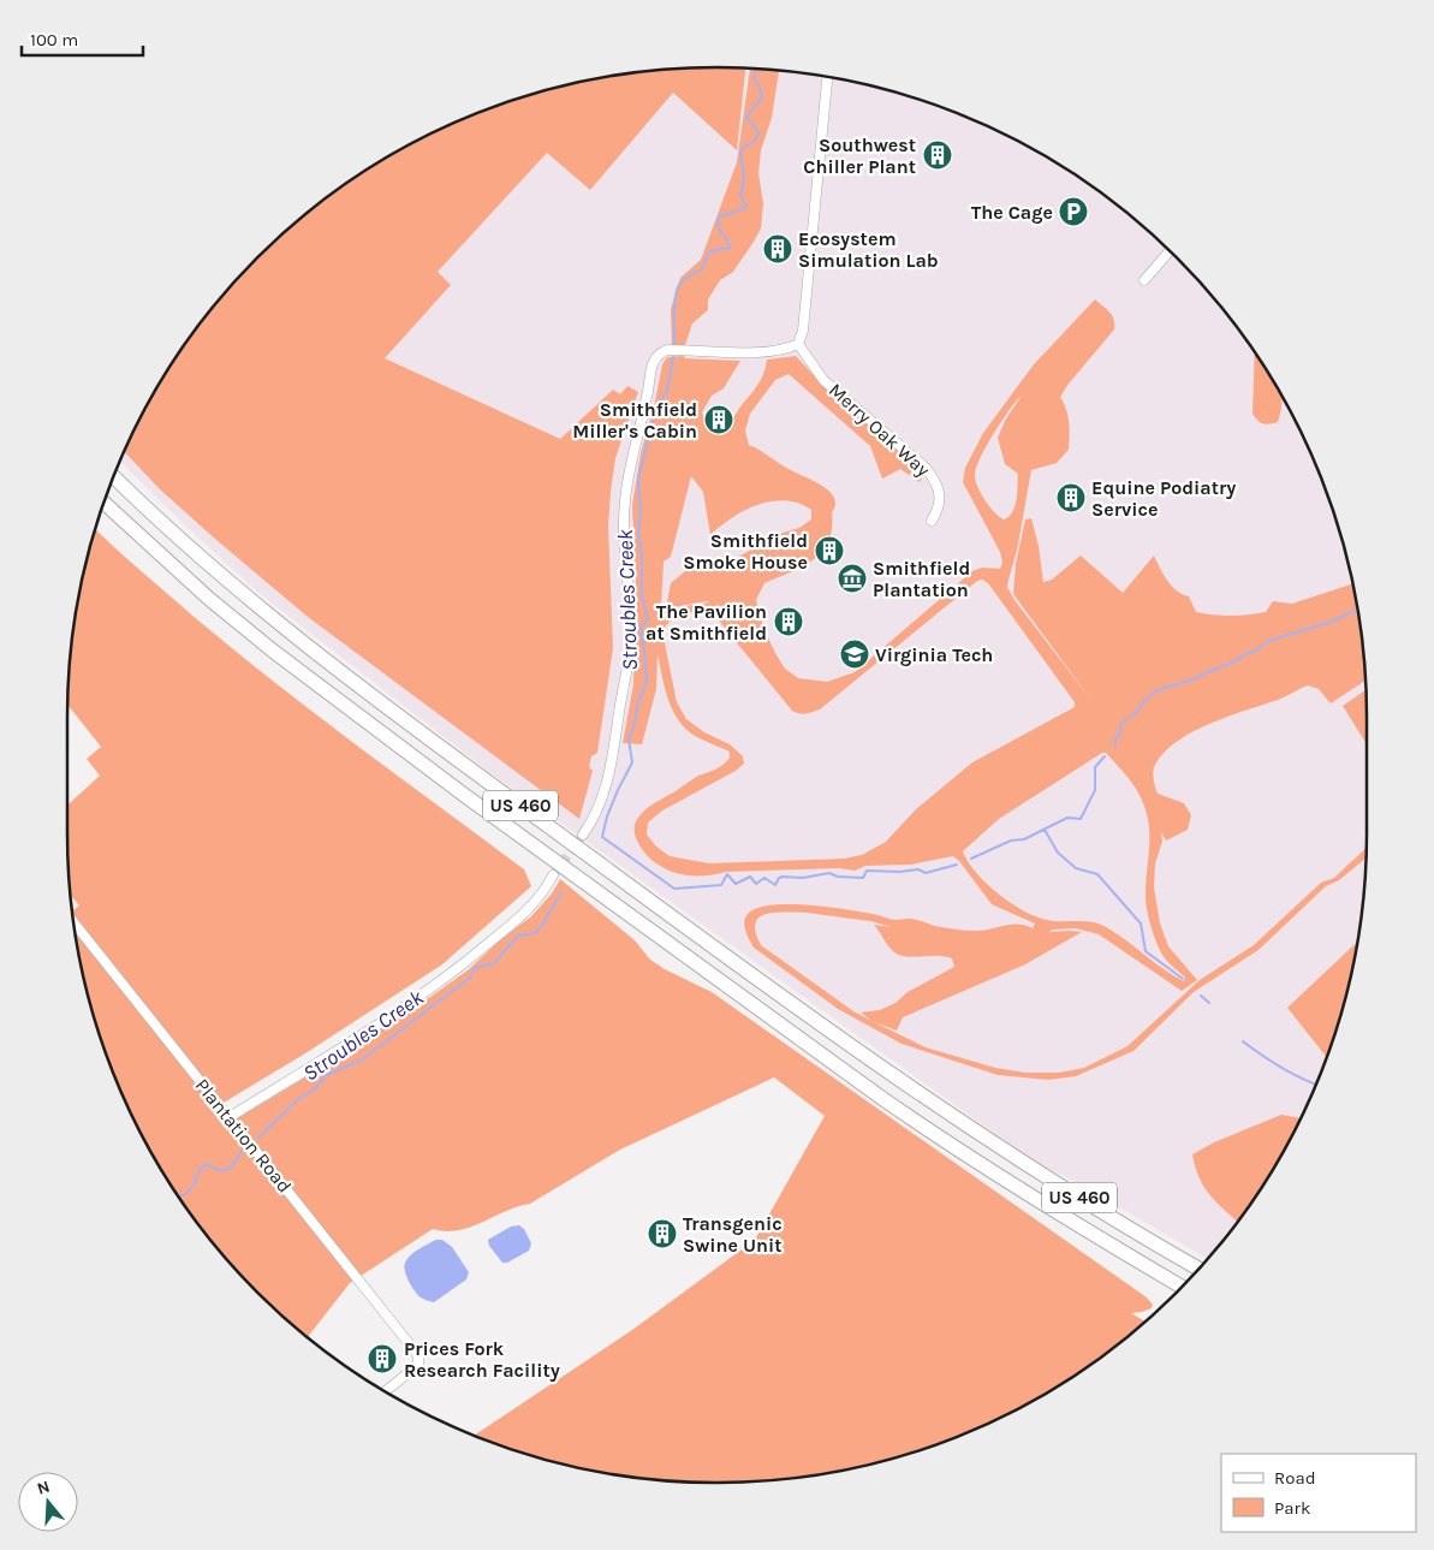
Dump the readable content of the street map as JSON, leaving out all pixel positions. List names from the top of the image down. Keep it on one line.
{"streets":{"highway":["US 460"],"street":["Merry Oak Way","Plantation Road"]},"water":["Stroubles Creek"],"places":{"building":["Southwest Chiller Plant","Ecosystem Simulation Lab","Smithfield Miller's Cabin","Equine Podiatry Service","Smithfield Smoke House","The Pavilion at Smithfield","Transgenic Swine Unit","Prices Fork Research Facility"],"parking":["The Cage"],"museum":["Smithfield Plantation"],"school or university":["Virginia Tech"]},"legend":["Road","Park"],"scale_bar":"100 m","north":"top"}
